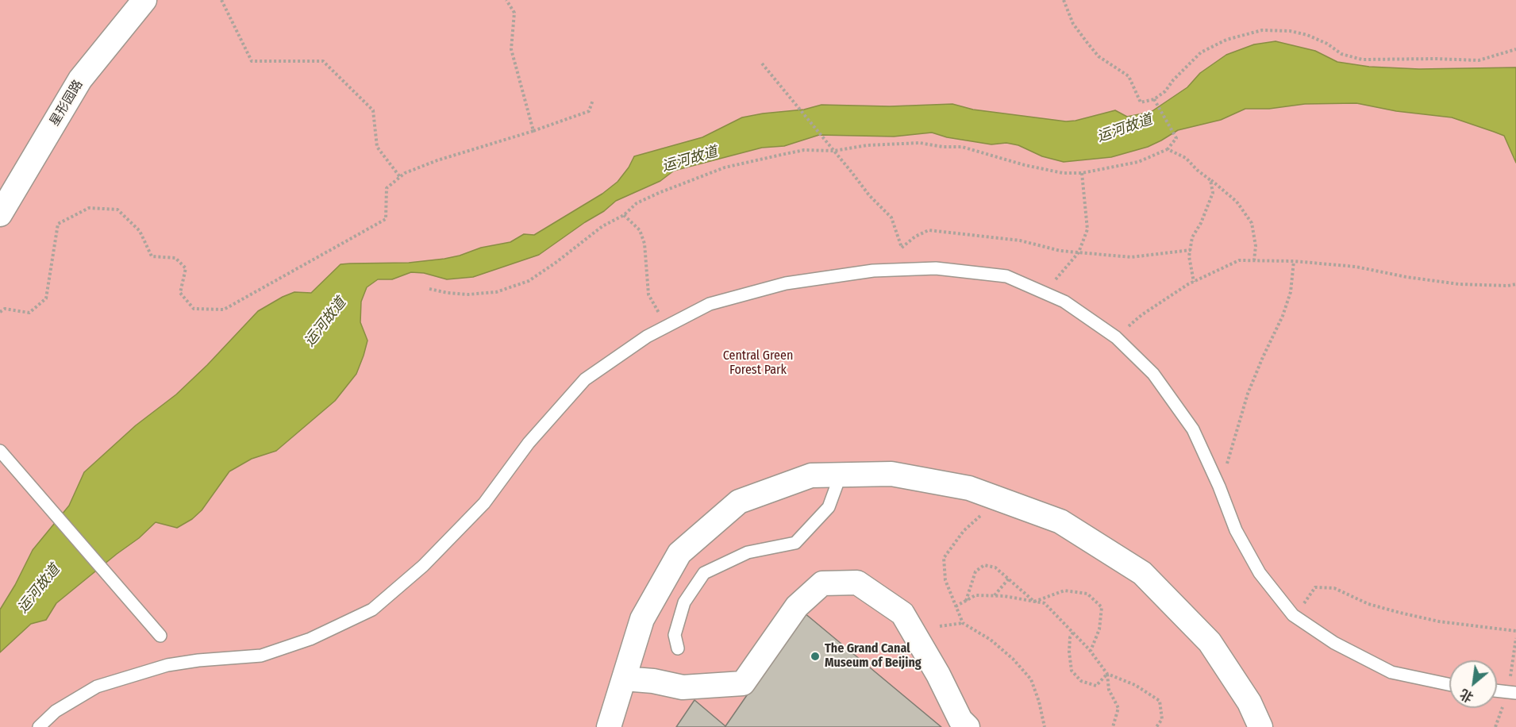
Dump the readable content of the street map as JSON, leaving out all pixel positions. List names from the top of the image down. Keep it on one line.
{"streets":{"street":["星形园路"]},"water":["运河故道"],"parks":["Central Green Forest Park"],"places":["The Grand Canal Museum of Beijing"],"north":"bottom left"}
